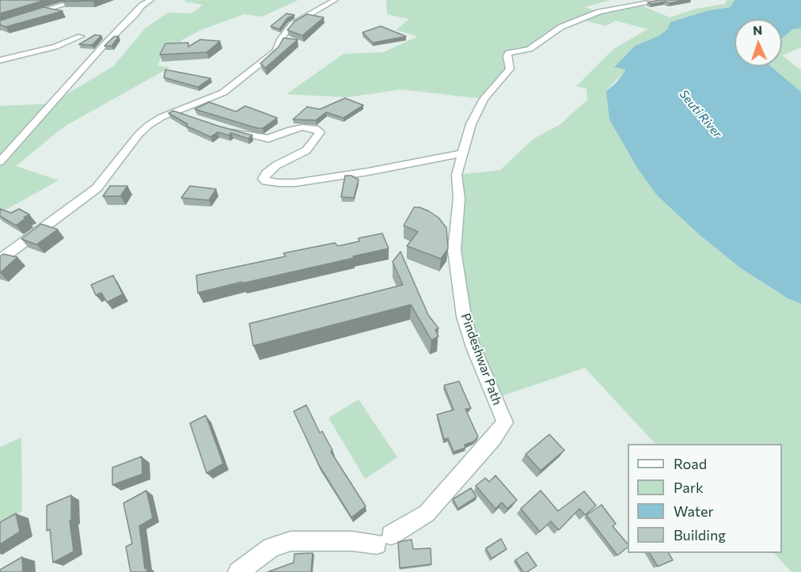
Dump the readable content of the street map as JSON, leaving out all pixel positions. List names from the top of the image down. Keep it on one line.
{"streets":{"street":["Pindeshwar Path"]},"water":["Seuti River"],"legend":["Road","Park","Water","Building"],"north":"top"}
